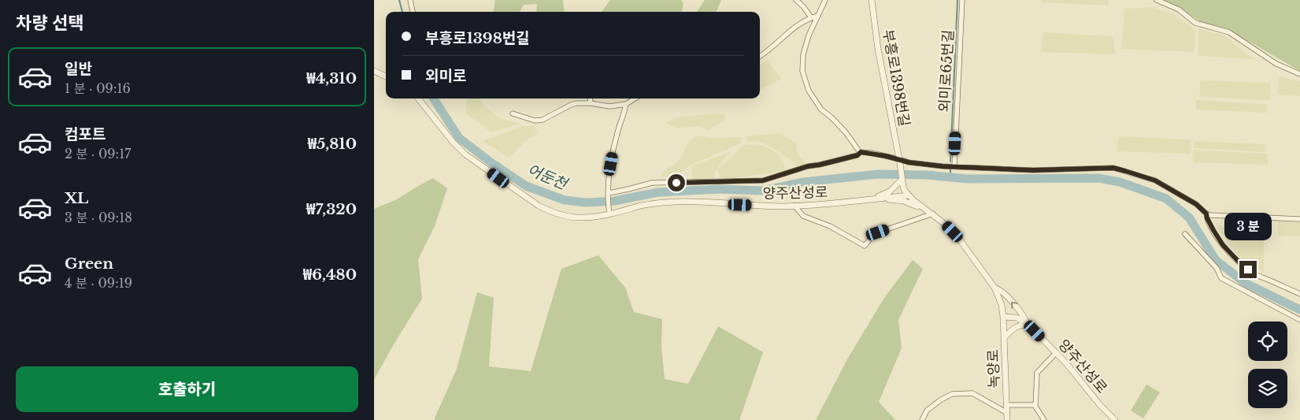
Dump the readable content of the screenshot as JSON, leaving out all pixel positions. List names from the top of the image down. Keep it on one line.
{"streets":{"street":["외미로65번길","부흥로1398번길","양주산성로","녹양로"]},"crossings":[["부흥로1398번길","양주산성로"],["양주산성로","녹양로"]],"water":["어둔천"],"page":{"heading":"차량 선택","banner":["부흥로1398번길","외미로"],"list":[{"name":"일반","note":"1 분 · 09:16","value":"₩4,310"},{"name":"컴포트","note":"2 분 · 09:17","value":"₩5,810"},{"name":"XL","note":"3 분 · 09:18","value":"₩7,320"},{"name":"Green","note":"4 분 · 09:19","value":"₩6,480"}],"bubble":"3 분","buttons":"호출하기"}}
